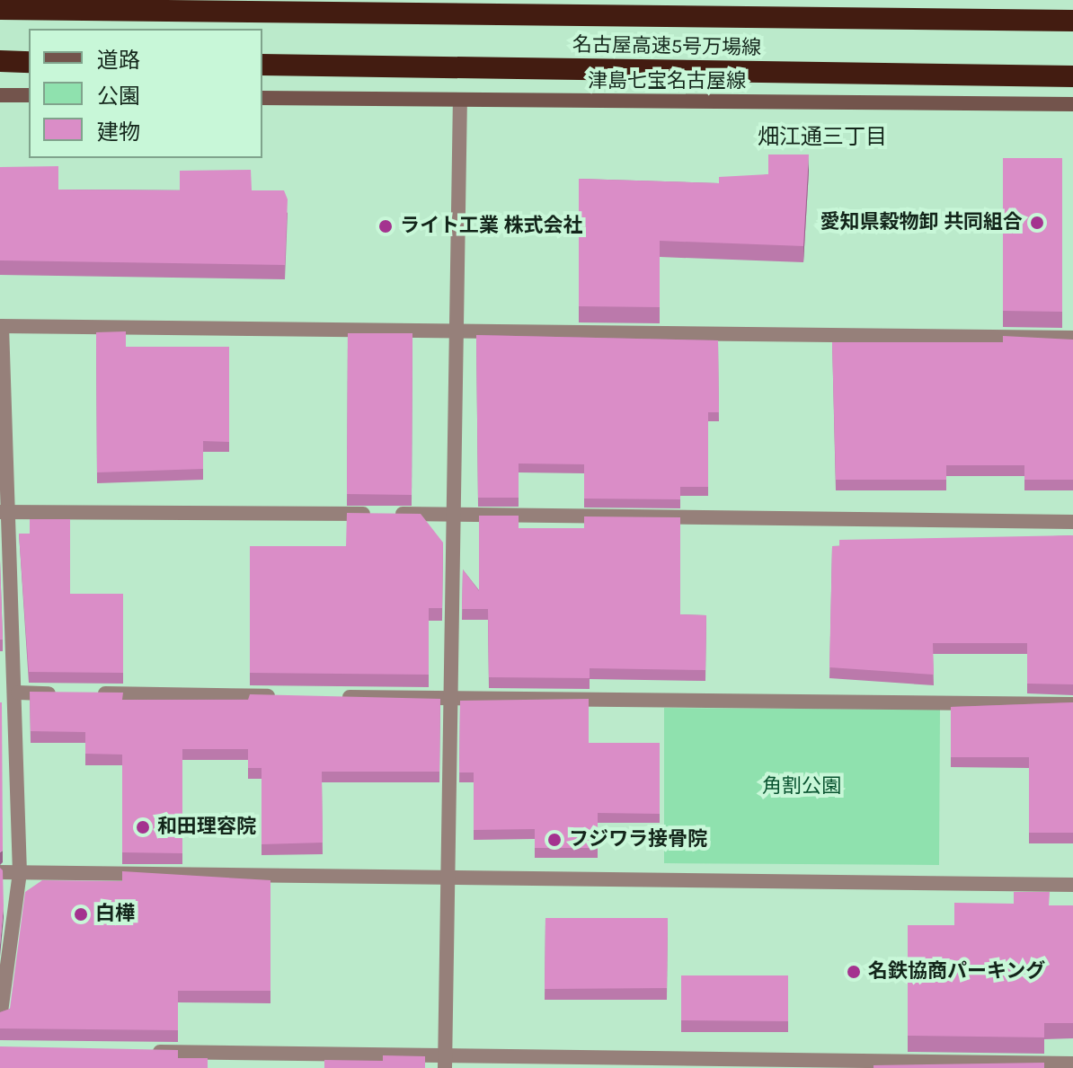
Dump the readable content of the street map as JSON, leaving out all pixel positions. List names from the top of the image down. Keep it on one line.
{"streets":{"highway":["名古屋高速5号万場線"],"main road":["津島七宝名古屋線"]},"districts":["畑江通三丁目"],"parks":["角割公園"],"places":["愛知県穀物卸 共同組合","ライト工業 株式会社","和田理容院","フジワラ接骨院","白樺","名鉄協商パーキング"],"legend":["道路","公園","建物"]}
